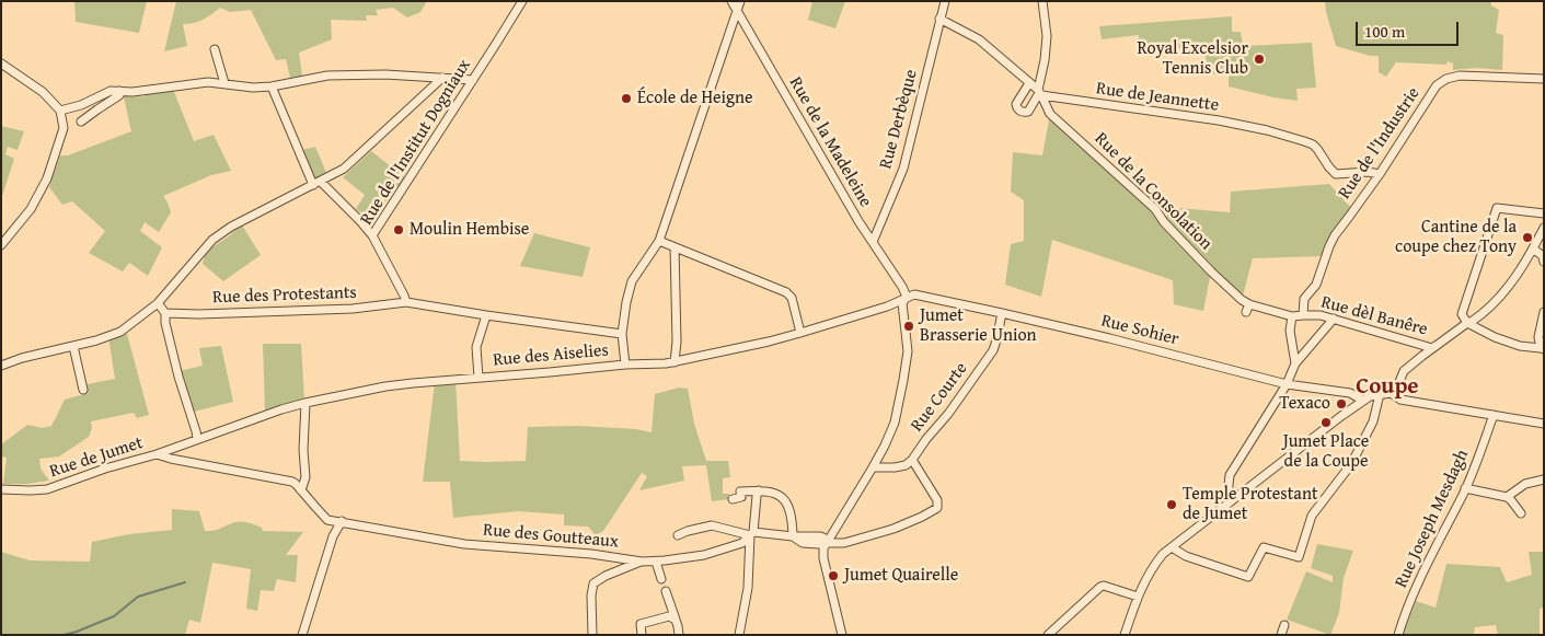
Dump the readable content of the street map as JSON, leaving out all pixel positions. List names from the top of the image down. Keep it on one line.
{"streets":{"street":["Rue de Jeannette","Rue Derbèque","Rue de l'Institut Dogniaux","Rue de la Madeleine","Rue de l'Industrie","Rue de la Consolation","Rue des Protestants","Rue dèl Banêre","Rue Sohier","Rue des Aiselies","Rue Courte","Rue de Jumet","Rue Joseph Mesdagh","Rue des Goutteaux"]},"crossings":[["Rue de Jeannette","Rue Derbèque"],["Rue de Jeannette","Rue de l'Industrie"],["Rue de Jeannette","Rue de la Consolation"],["Rue Derbèque","Rue de la Madeleine"],["Rue de l'Institut Dogniaux","Rue des Protestants"],["Rue de la Madeleine","Rue Sohier"],["Rue de la Madeleine","Rue des Aiselies"],["Rue de l'Industrie","Rue dèl Banêre"],["Rue de la Consolation","Rue dèl Banêre"],["Rue Sohier","Rue des Aiselies"],["Rue Sohier","Rue Courte"],["Rue des Aiselies","Rue de Jumet"]],"districts":["Coupe"],"places":["Royal Excelsior Tennis Club","École de Heigne","Moulin Hembise","Cantine de la coupe chez Tony","Jumet Brasserie Union","Texaco","Jumet Place de la Coupe","Temple Protestant de Jumet","Jumet Quairelle"],"scale_bar":"100 m"}
